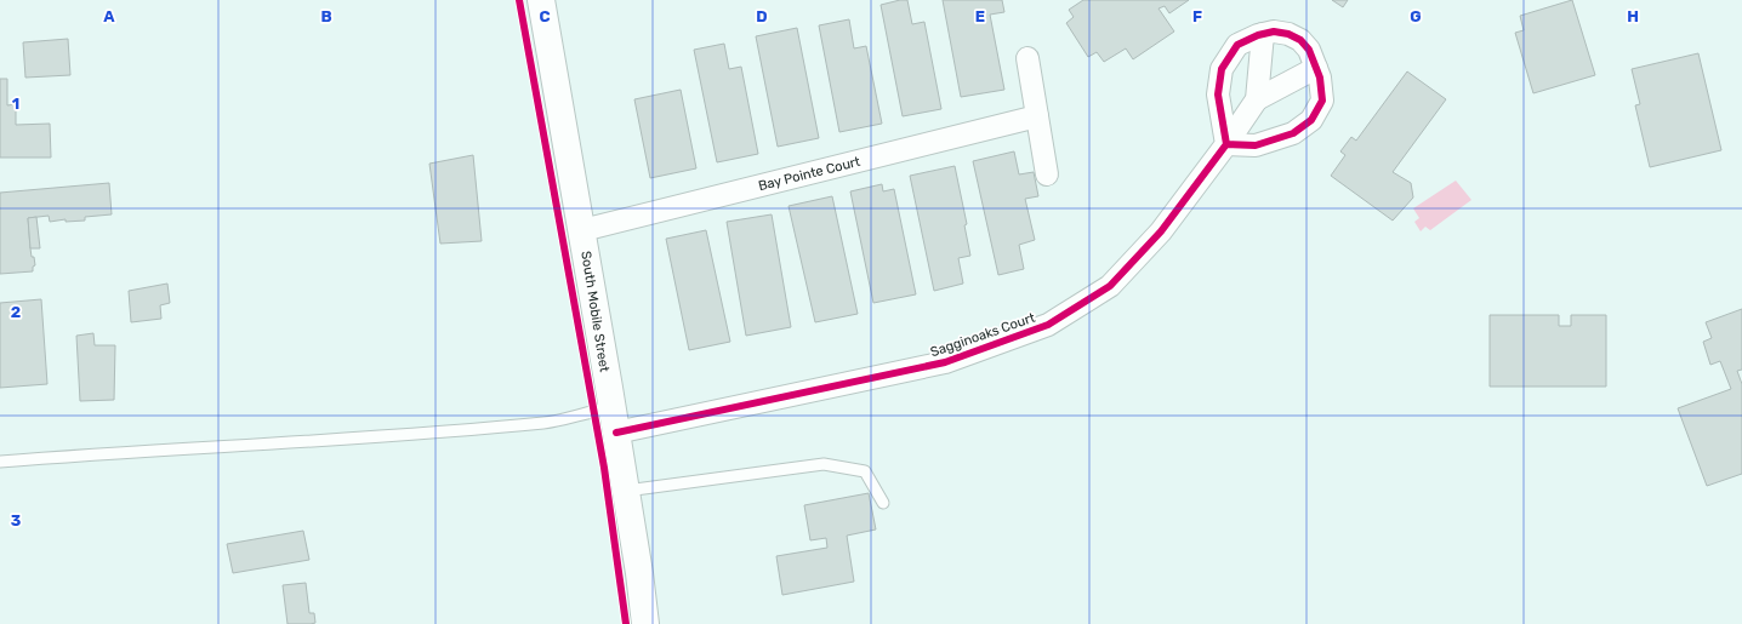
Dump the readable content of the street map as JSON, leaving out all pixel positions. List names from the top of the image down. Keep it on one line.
{"streets":{"main road":["South Mobile Street"],"street":["Bay Pointe Court","Sagginoaks Court"]},"crossings":[["Bay Pointe Court","South Mobile Street"],["South Mobile Street","Sagginoaks Court"]],"grid":{"columns":["A","B","C","D","E","F","G","H"],"rows":["1","2","3"]}}
